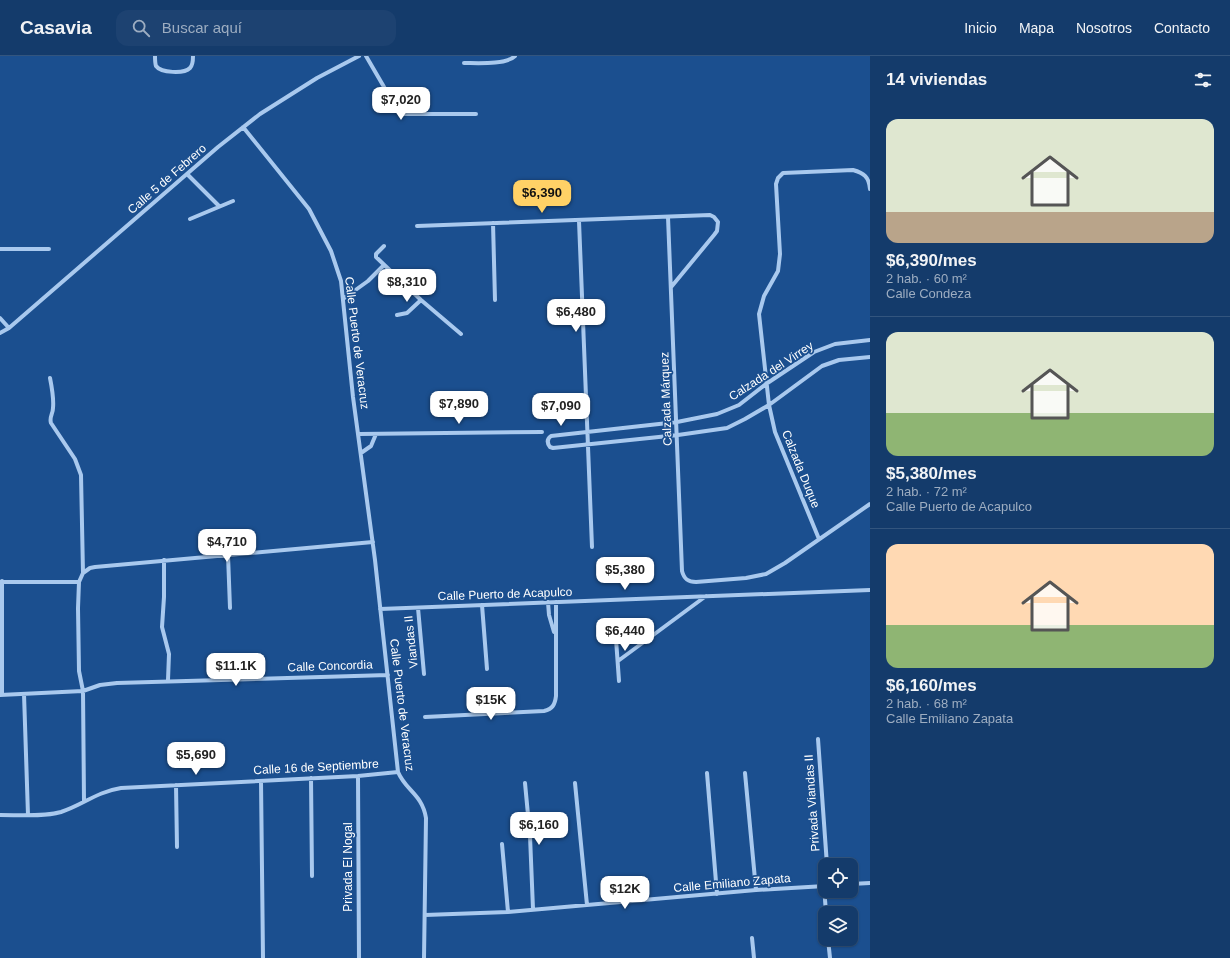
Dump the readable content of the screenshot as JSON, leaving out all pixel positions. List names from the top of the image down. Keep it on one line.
{"streets":{"street":["Calle 5 de Febrero","Calle Puerto de Veracruz","Calzada del Virrey","Calzada Márquez","Calzada Duque","Calle Puerto de Acapulco","Viandas II","Calle Concordia","Calle 16 de Septiembre","Privada Viandas II","Privada El Nogal","Calle Emiliano Zapata"]},"crossings":[["Calle 5 de Febrero","Calle Puerto de Veracruz"],["Calle Puerto de Veracruz","Calle Puerto de Acapulco"],["Calle Puerto de Veracruz","Calle Concordia"],["Calle Puerto de Veracruz","Calle 16 de Septiembre"],["Calle Puerto de Veracruz","Calle Emiliano Zapata"],["Calzada del Virrey","Calzada Márquez"],["Calzada del Virrey","Calzada Duque"],["Calzada Márquez","Calzada Duque"],["Calle Puerto de Acapulco","Viandas II"],["Calle 16 de Septiembre","Privada El Nogal"]],"page":{"header":"Casavia","search":"Buscar aquí","nav":["Inicio","Mapa","Nosotros","Contacto"],"heading":"14 viviendas","price":["$7,020","$6,390","$8,310","$6,480","$7,890","$7,090","$4,710","$5,380","$6,440","$11.1K","$15K","$5,690","$6,160","$12K"],"list":[{"name":"$6,390/mes","note":"2 hab. · 60 m² · Calle Condeza"},{"name":"$5,380/mes","note":"2 hab. · 72 m² · Calle Puerto de Acapulco"},{"name":"$6,160/mes","note":"2 hab. · 68 m² · Calle Emiliano Zapata"}]}}
